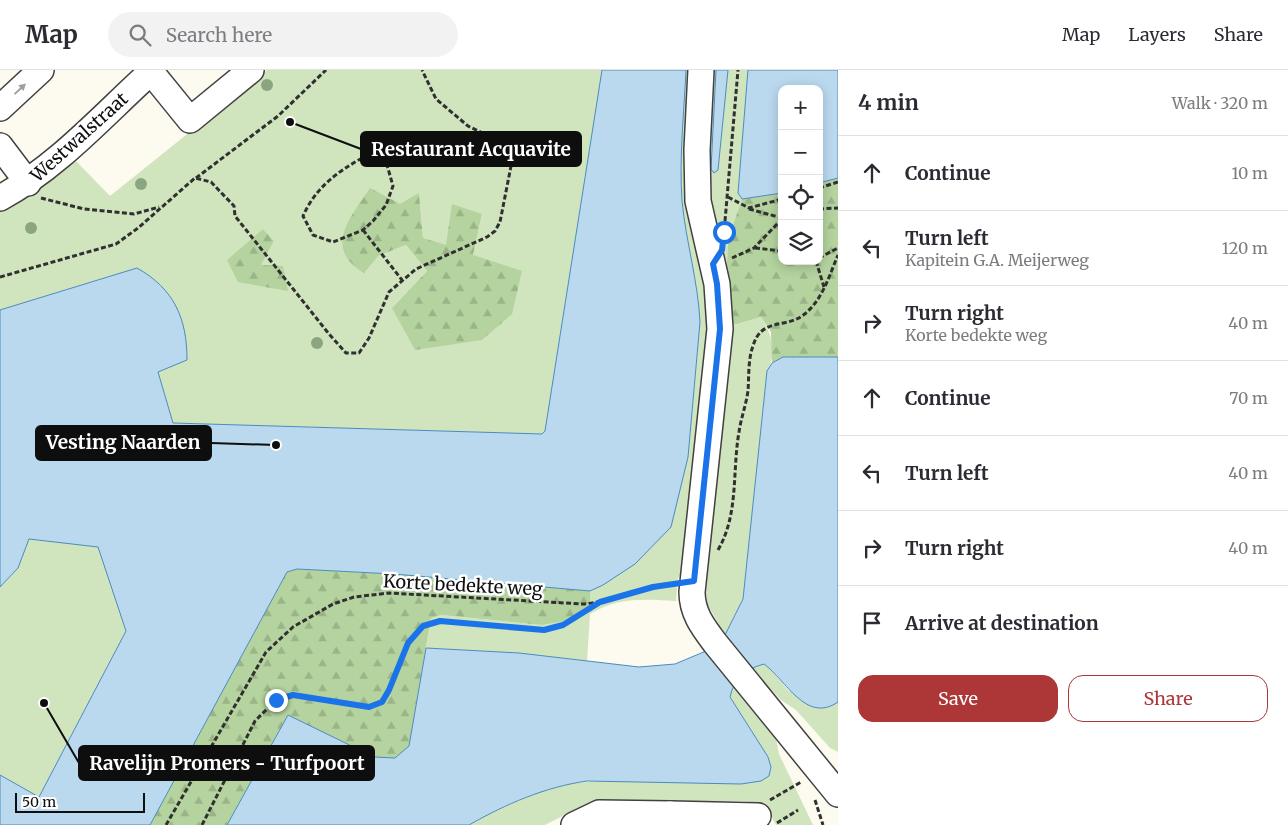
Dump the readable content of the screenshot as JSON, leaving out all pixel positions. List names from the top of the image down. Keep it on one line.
{"streets":{"street":["Westwalstraat"],"path":["Korte bedekte weg"]},"places":["Restaurant Acquavite","Vesting Naarden","Ravelijn Promers - Turfpoort"],"scale_bar":"50 m","page":{"header":"Map","search":"Search here","nav":["Map","Layers","Share"],"heading":["4 min","Walk · 320 m"],"map_buttons":["+","−"],"list":[["Continue","10 m"],["Turn left","Kapitein G.A. Meijerweg","120 m"],["Turn right","Korte bedekte weg","40 m"],["Continue","70 m"],["Turn left","40 m"],["Turn right","40 m"],"Arrive at destination"],"buttons":["Save","Share"],"scale":"50 m"}}
